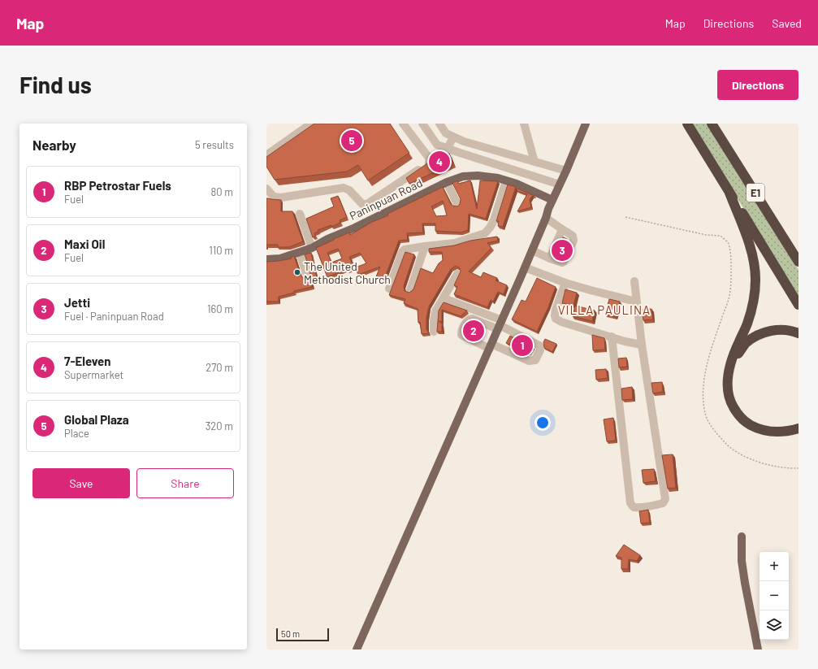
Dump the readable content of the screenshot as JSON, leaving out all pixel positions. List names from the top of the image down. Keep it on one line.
{"streets":{"highway":["E1"],"main road":["Paninpuan Road"]},"districts":["VILLA PAULINA"],"places":["The United Methodist Church"],"scale_bar":"50 m","page":{"header":"Map","nav":["Map","Directions","Saved"],"buttons":["Directions",["Save","Share"]],"title":"Find us","heading":["Nearby","5 results"],"pins":["5","4","3","2","1"],"list":[{"mark":"1","name":"RBP Petrostar Fuels","note":"Fuel","value":"80 m"},{"mark":"2","name":"Maxi Oil","note":"Fuel","value":"110 m"},{"mark":"3","name":"Jetti","note":"Fuel · Paninpuan Road","value":"160 m"},{"mark":"4","name":"7-Eleven","note":"Supermarket","value":"270 m"},{"mark":"5","name":"Global Plaza","note":"Place","value":"320 m"}],"map_buttons":["+","−"],"scale":"50 m"}}
